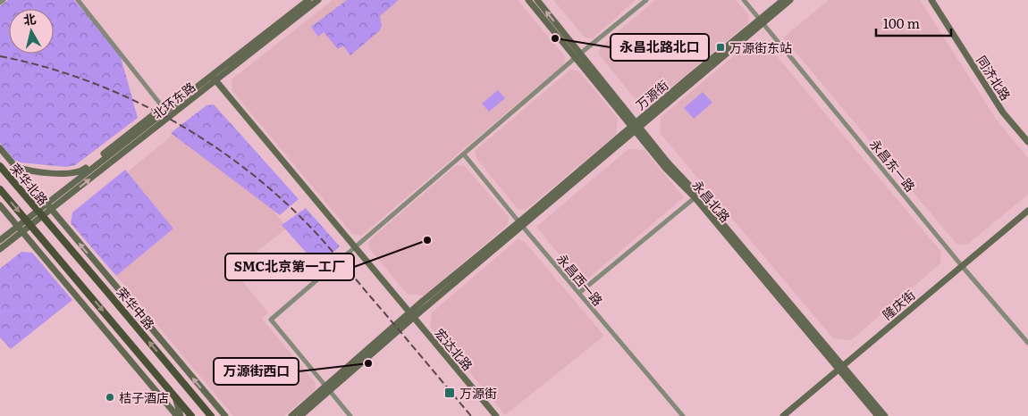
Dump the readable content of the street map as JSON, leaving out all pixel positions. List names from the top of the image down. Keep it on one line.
{"streets":{"main road":["荣华北路","荣华中路"],"street":["同济北路","万源街","北环东路","永昌东一路","永昌北路","永昌西一路","隆庆街","宏达北路"]},"crossings":[["万源街","永昌东一路"],["万源街","永昌北路"],["万源街","永昌西一路"],["万源街","宏达北路"],["北环东路","荣华北路"],["北环东路","荣华中路"],["北环东路","宏达北路"],["永昌东一路","隆庆街"],["荣华北路","荣华中路"],["永昌北路","隆庆街"]],"places":{"other":["永昌北路北口","SMC北京第一工厂","万源街西口","桔子酒店"],"transit":["万源街东站","万源街"]},"scale_bar":"100 m","north":"top"}
